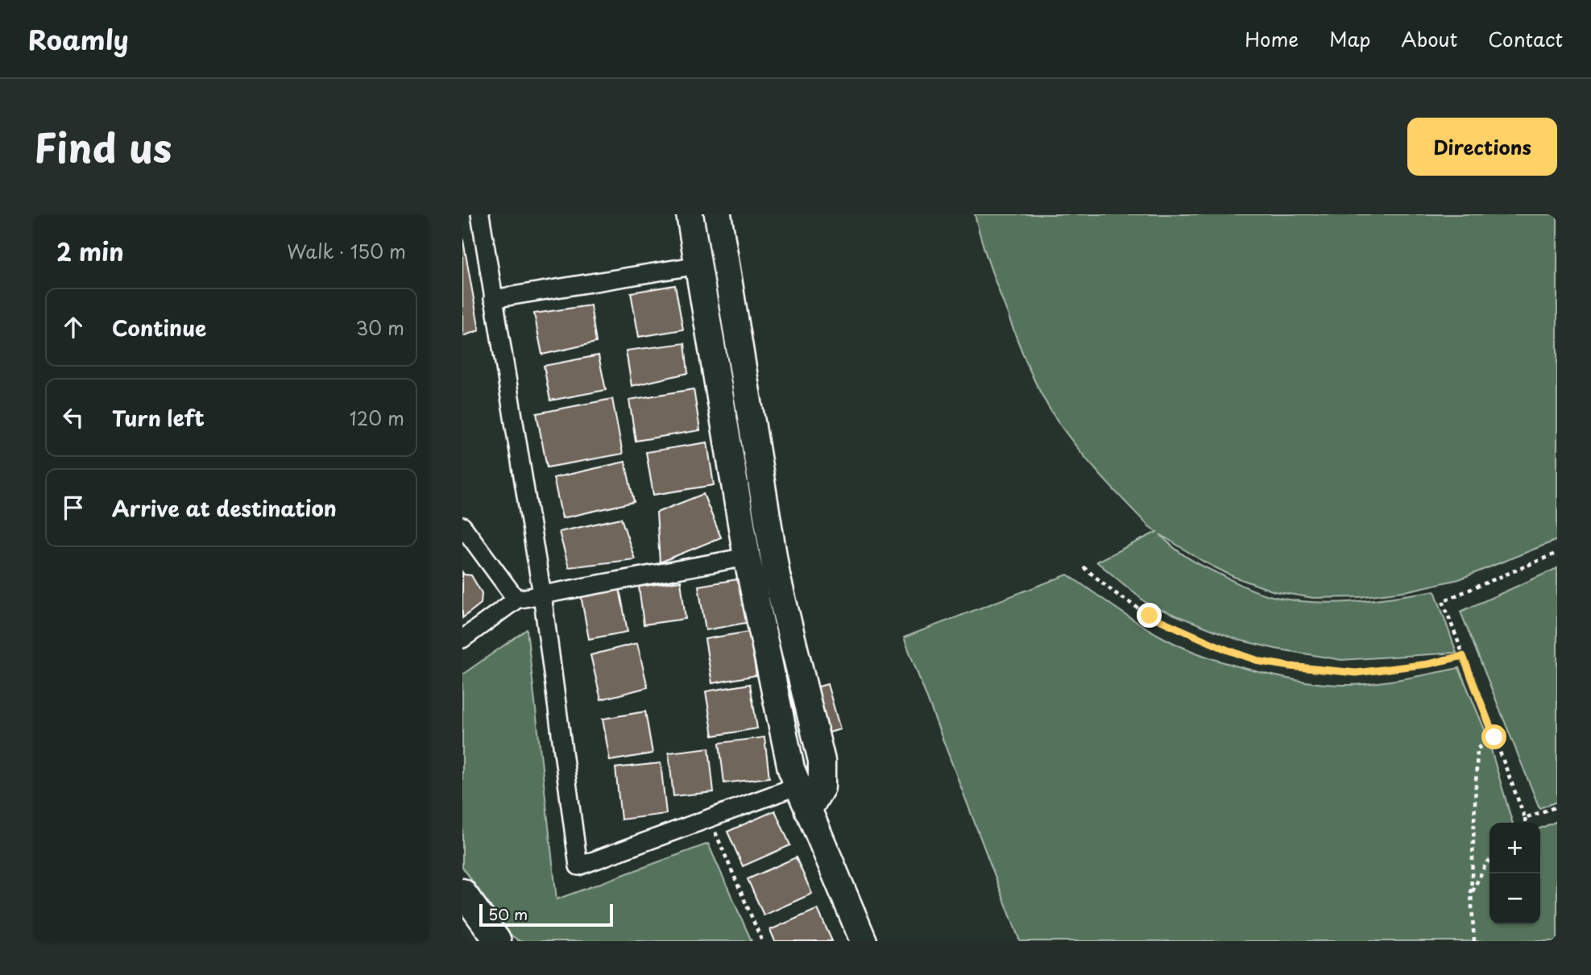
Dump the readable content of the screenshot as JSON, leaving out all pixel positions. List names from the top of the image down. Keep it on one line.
{"scale_bar":"50 m","page":{"header":"Roamly","nav":["Home","Map","About","Contact"],"title":"Find us","buttons":"Directions","heading":["2 min","Walk · 150 m"],"list":[["Continue","30 m"],["Turn left","120 m"],"Arrive at destination"],"map_buttons":["+","−"],"scale":"50 m"}}
